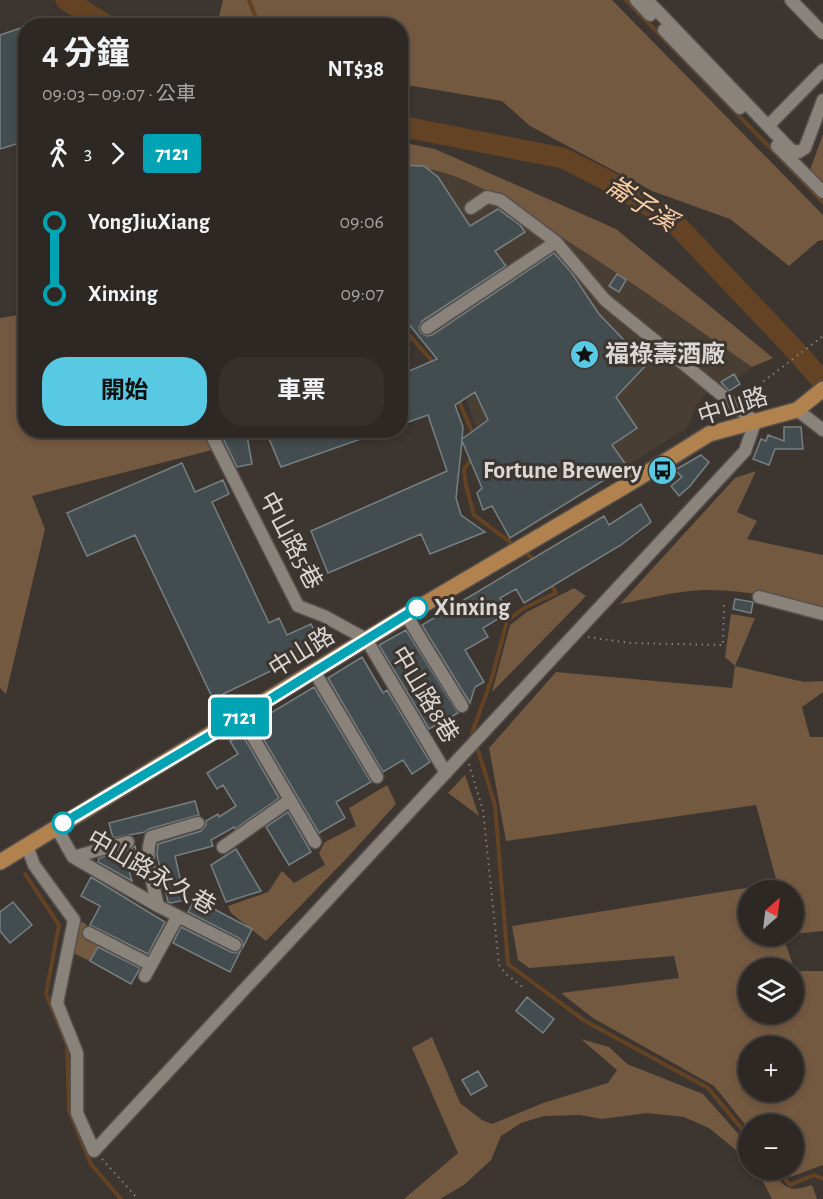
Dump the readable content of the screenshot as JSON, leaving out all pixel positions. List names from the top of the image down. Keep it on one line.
{"streets":{"main road":["中山路"],"street":["中山路5巷","中山路8巷","中山路永久巷"]},"crossings":[["中山路","中山路5巷"],["中山路","中山路8巷"],["中山路","中山路永久巷"],["中山路5巷","中山路8巷"]],"water":["崙子溪"],"places":{"place":["福祿壽酒廠"],"bus stop":["Fortune Brewery"],"other":["Xinxing"]},"lines":["bus line 7121"],"north":"top right","page":{"on_map":"7121","heading":["4 分鐘","09:03 – 09:07 · 公車","NT$38"],"legs":["3","7121"],"list":[{"name":"YongJiuXiang","value":"09:06"},{"name":"Xinxing","value":"09:07"}],"buttons":["開始","車票"],"map_buttons":["+","−"]}}
